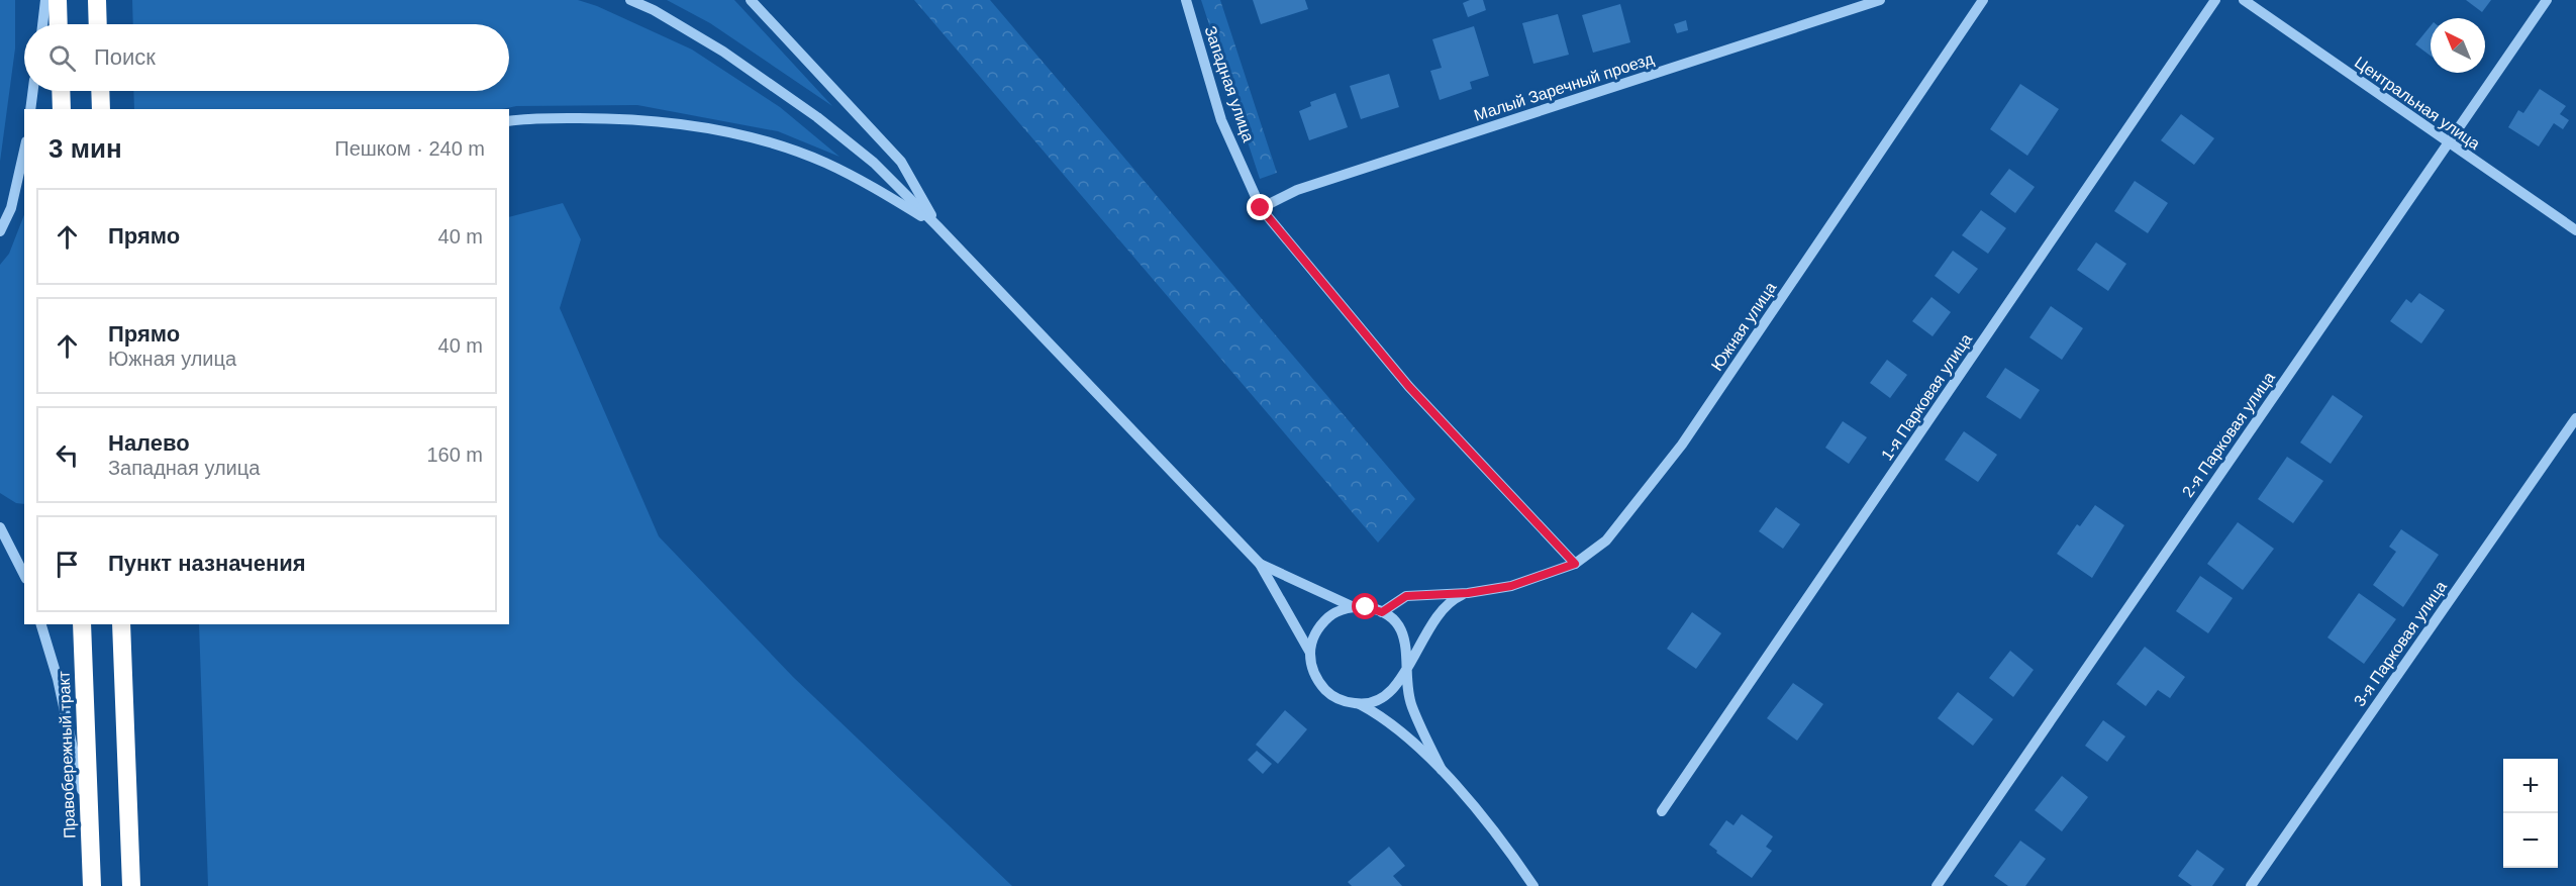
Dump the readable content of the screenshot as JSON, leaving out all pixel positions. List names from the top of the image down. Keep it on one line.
{"streets":{"highway":["Правобережный тракт"],"street":["Западная улица","Малый Заречный проезд","Центральная улица","Южная улица","1-я Парковая улица","2-я Парковая улица","3-я Парковая улица"]},"crossings":[["Западная улица","Малый Заречный проезд"],["Западная улица","Южная улица"],["Центральная улица","2-я Парковая улица"]],"north":"top left","page":{"search":"Поиск","heading":["3 мин","Пешком · 240 m"],"list":[["Прямо","40 m"],["Прямо","Южная улица","40 m"],["Налево","Западная улица","160 m"],"Пункт назначения"],"map_buttons":["+","−"]}}
